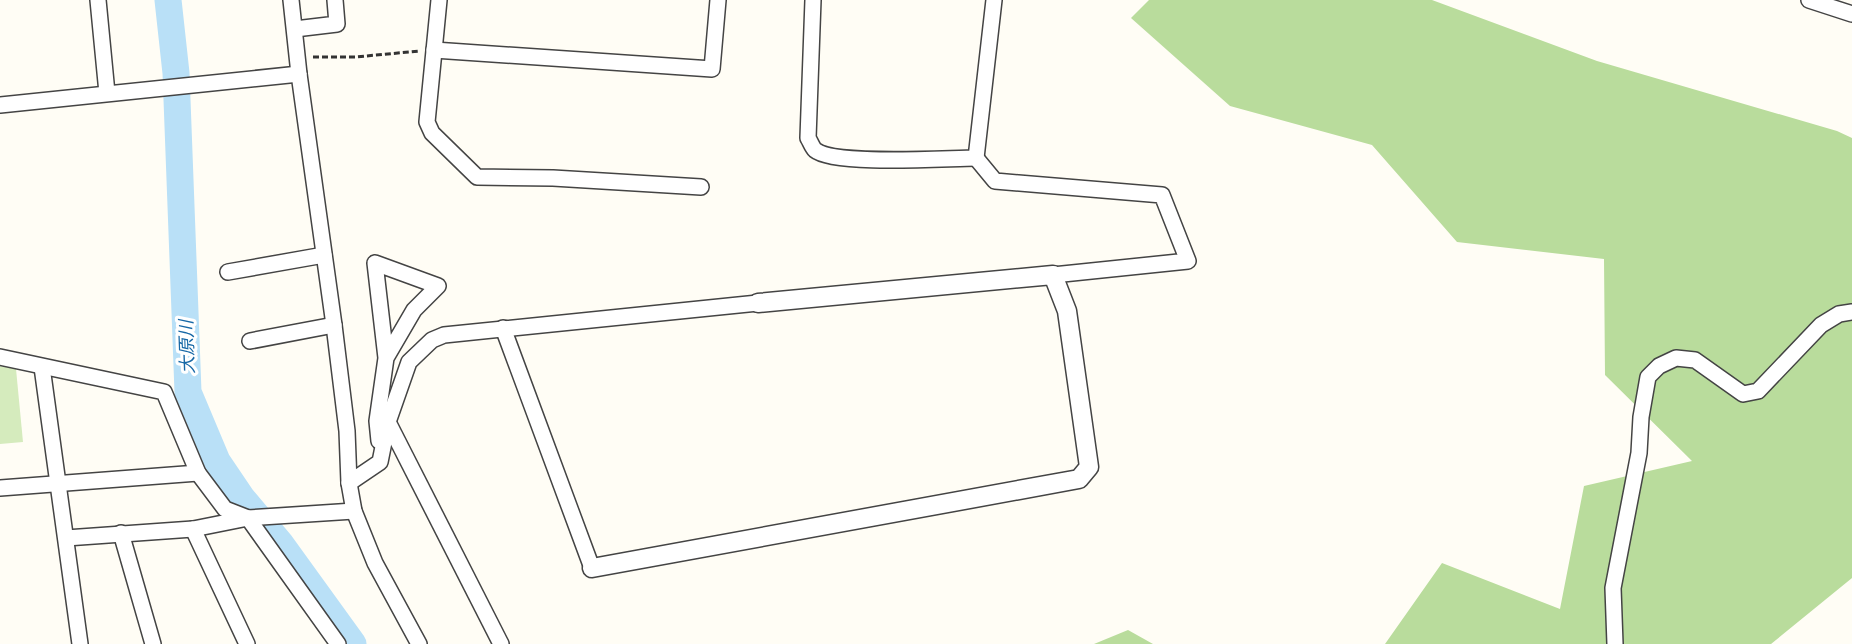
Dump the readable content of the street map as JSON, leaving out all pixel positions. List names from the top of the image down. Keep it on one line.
{"water":["大原川"]}
